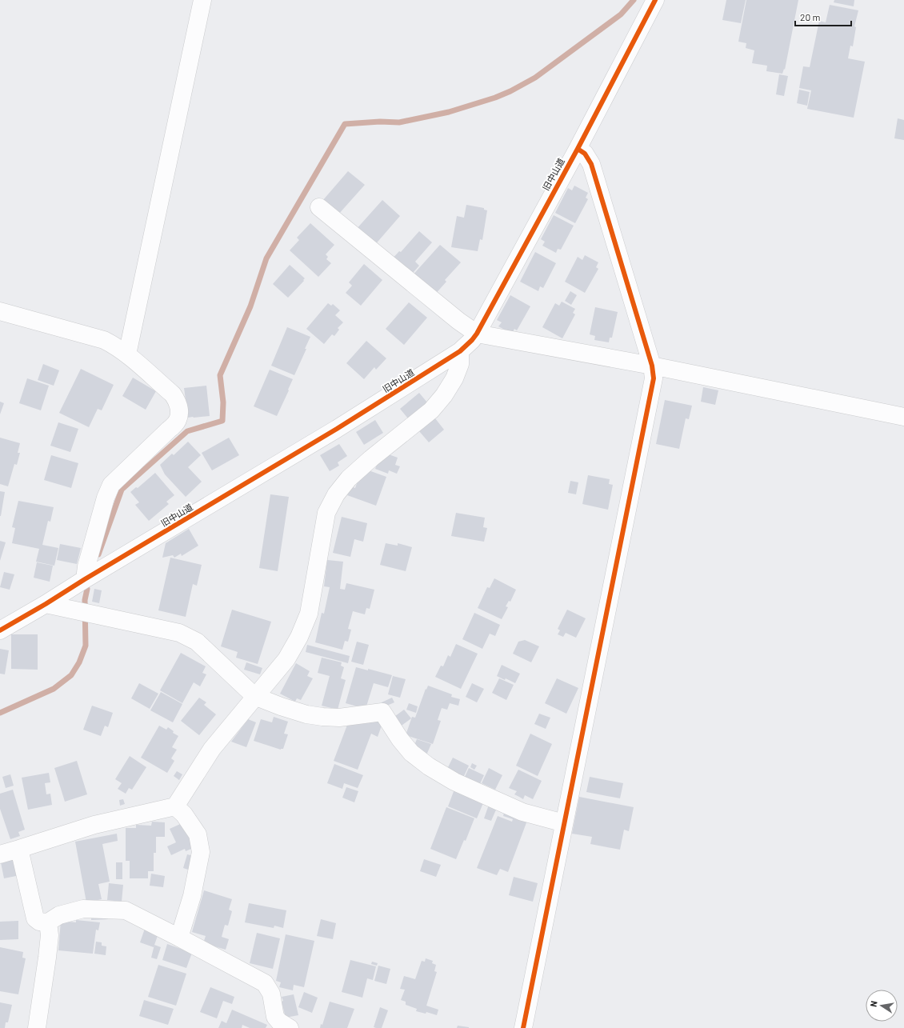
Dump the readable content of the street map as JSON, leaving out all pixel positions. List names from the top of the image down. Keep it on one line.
{"streets":{"street":["旧中山道"]},"scale_bar":"20 m","north":"left"}
